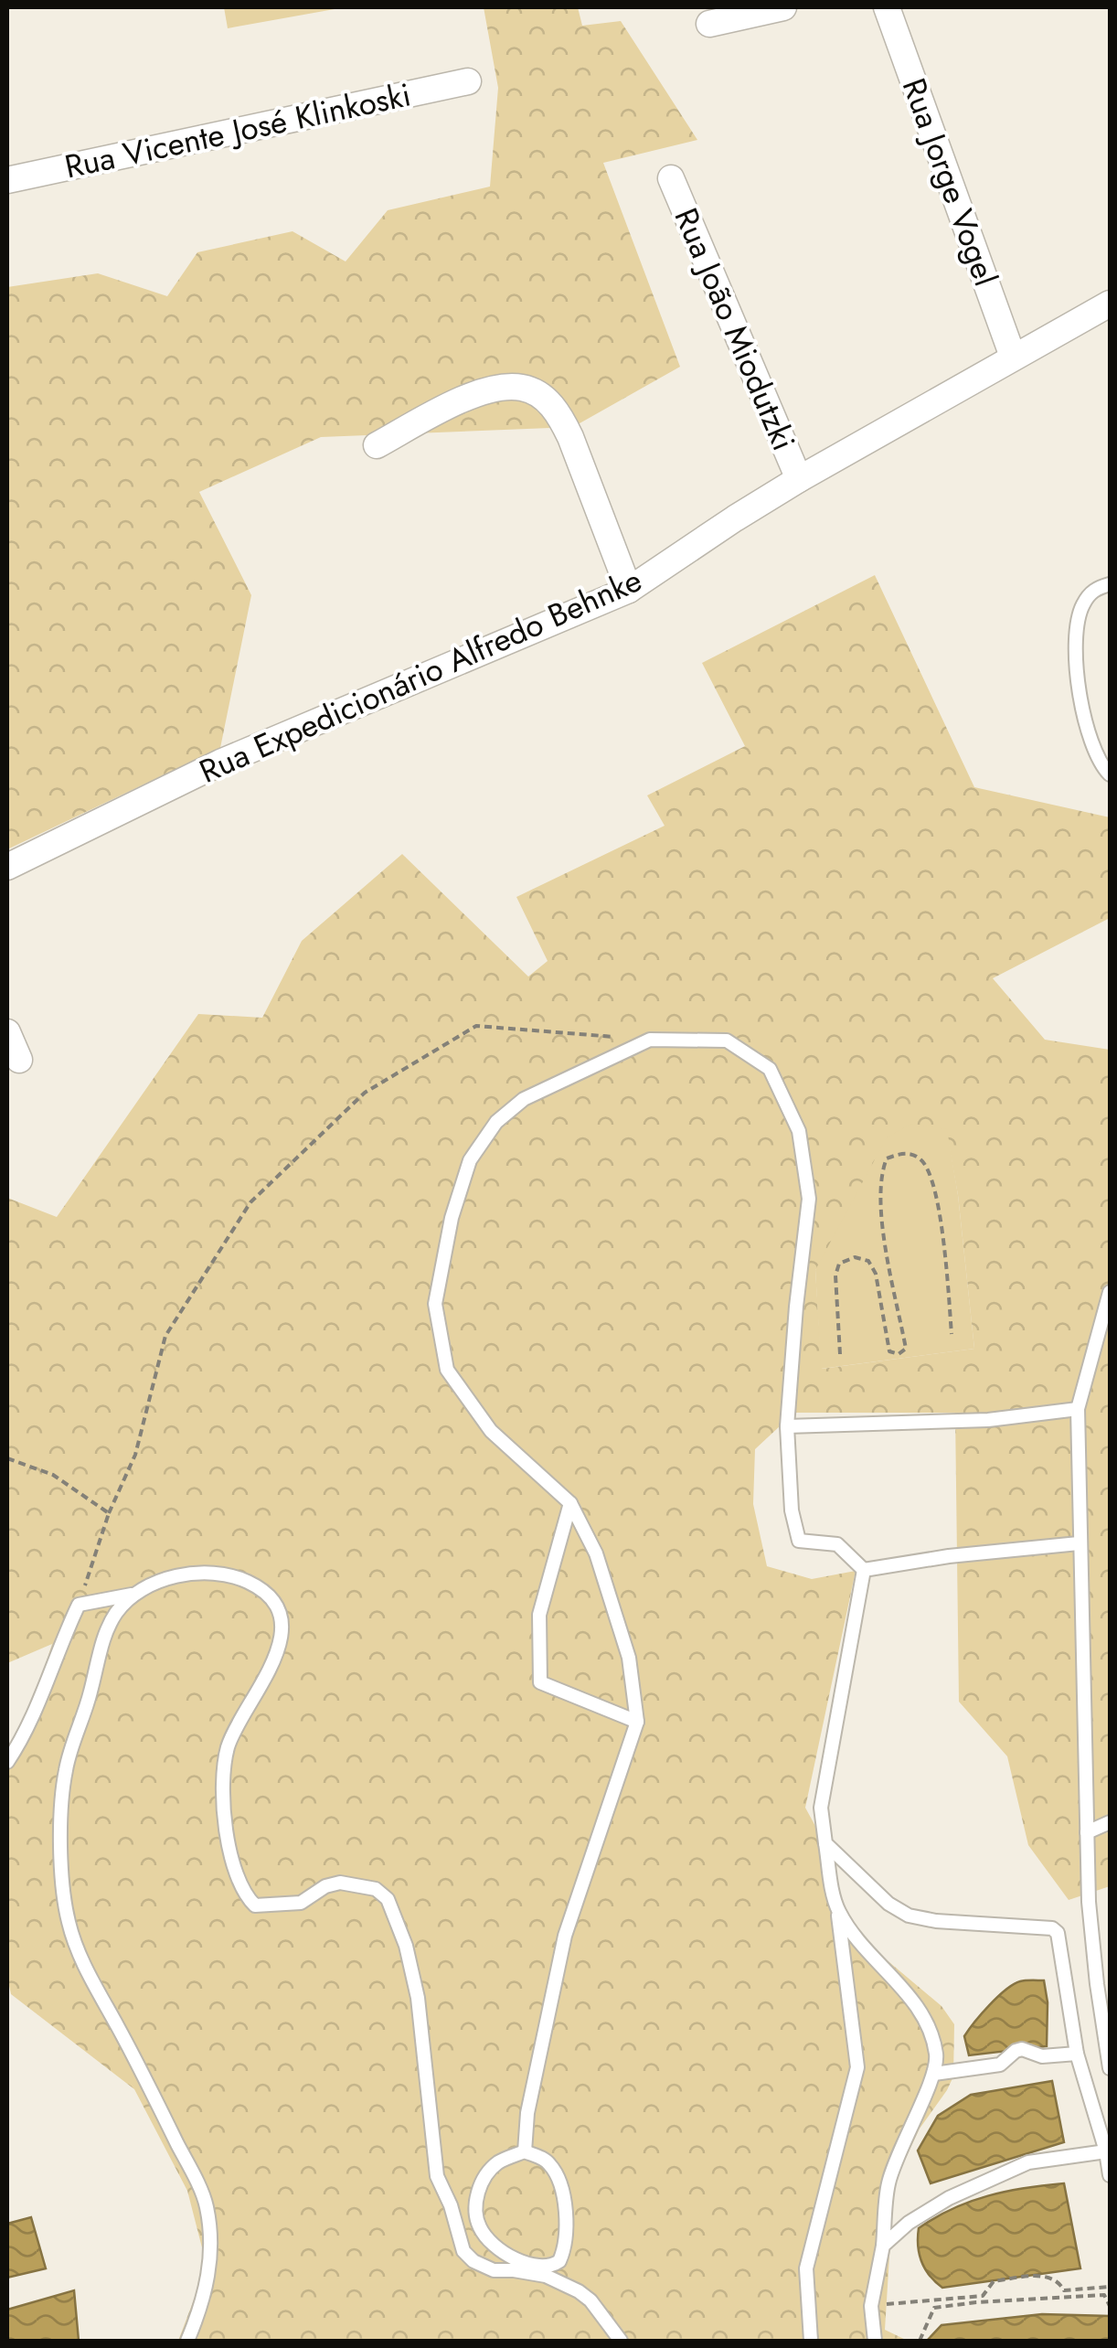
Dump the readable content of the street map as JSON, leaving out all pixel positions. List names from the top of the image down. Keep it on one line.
{"streets":{"street":["Rua Vicente José Klinkoski","Rua Jorge Vogel","Rua João Miodutzki","Rua Expedicionário Alfredo Behnke"]},"crossings":[["Rua Jorge Vogel","Rua Expedicionário Alfredo Behnke"],["Rua João Miodutzki","Rua Expedicionário Alfredo Behnke"]]}
